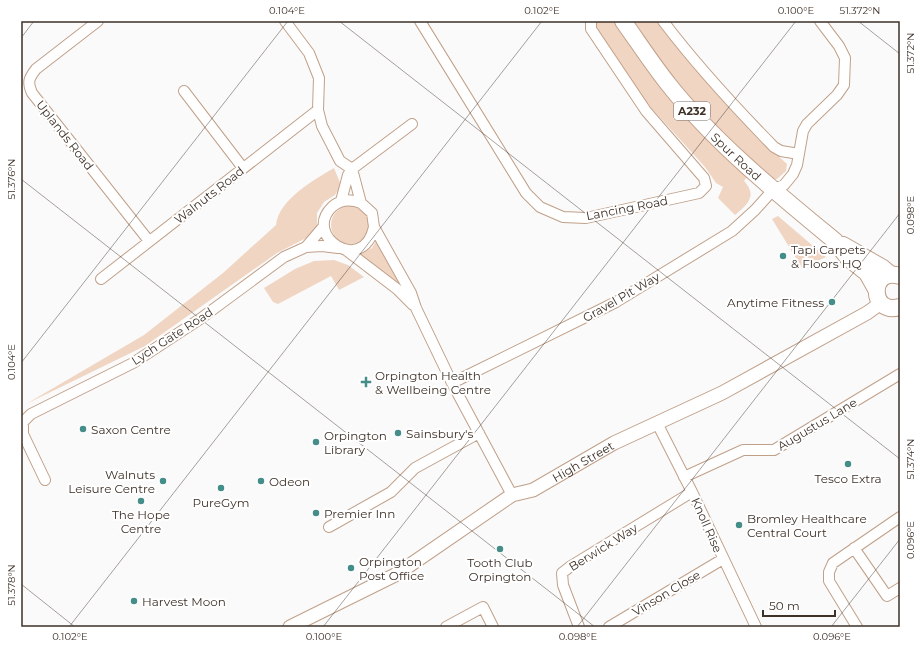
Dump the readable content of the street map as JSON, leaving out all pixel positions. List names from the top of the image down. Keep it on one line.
{"streets":{"main road":["A232","Spur Road"],"street":["Uplands Road","Walnuts Road","Lancing Road","Gravel Pit Way","Lych Gate Road","Augustus Lane","High Street","Knoll Rise","Berwick Way","Vinson Close"]},"crossings":[["Uplands Road","Walnuts Road"],["Spur Road","Gravel Pit Way"],["Spur Road","High Street"],["Augustus Lane","Knoll Rise"],["High Street","Knoll Rise"],["Knoll Rise","Berwick Way"],["Knoll Rise","Vinson Close"]],"places":{"other":["Tapi Carpets & Floors HQ","Anytime Fitness","Saxon Centre","Sainsbury's","Orpington Library","Tesco Extra","Walnuts Leisure Centre","Odeon","PureGym","The Hope Centre","Premier Inn","Bromley Healthcare Central Court","Tooth Club Orpington","Orpington Post Office","Harvest Moon"],"health":["Orpington Health & Wellbeing Centre"]},"scale_bar":"50 m","coordinates":["0.104°E","0.102°E","0.100°E","51.372°N","51.376°N","0.098°E","51.374°N","0.096°E","51.378°N"]}
